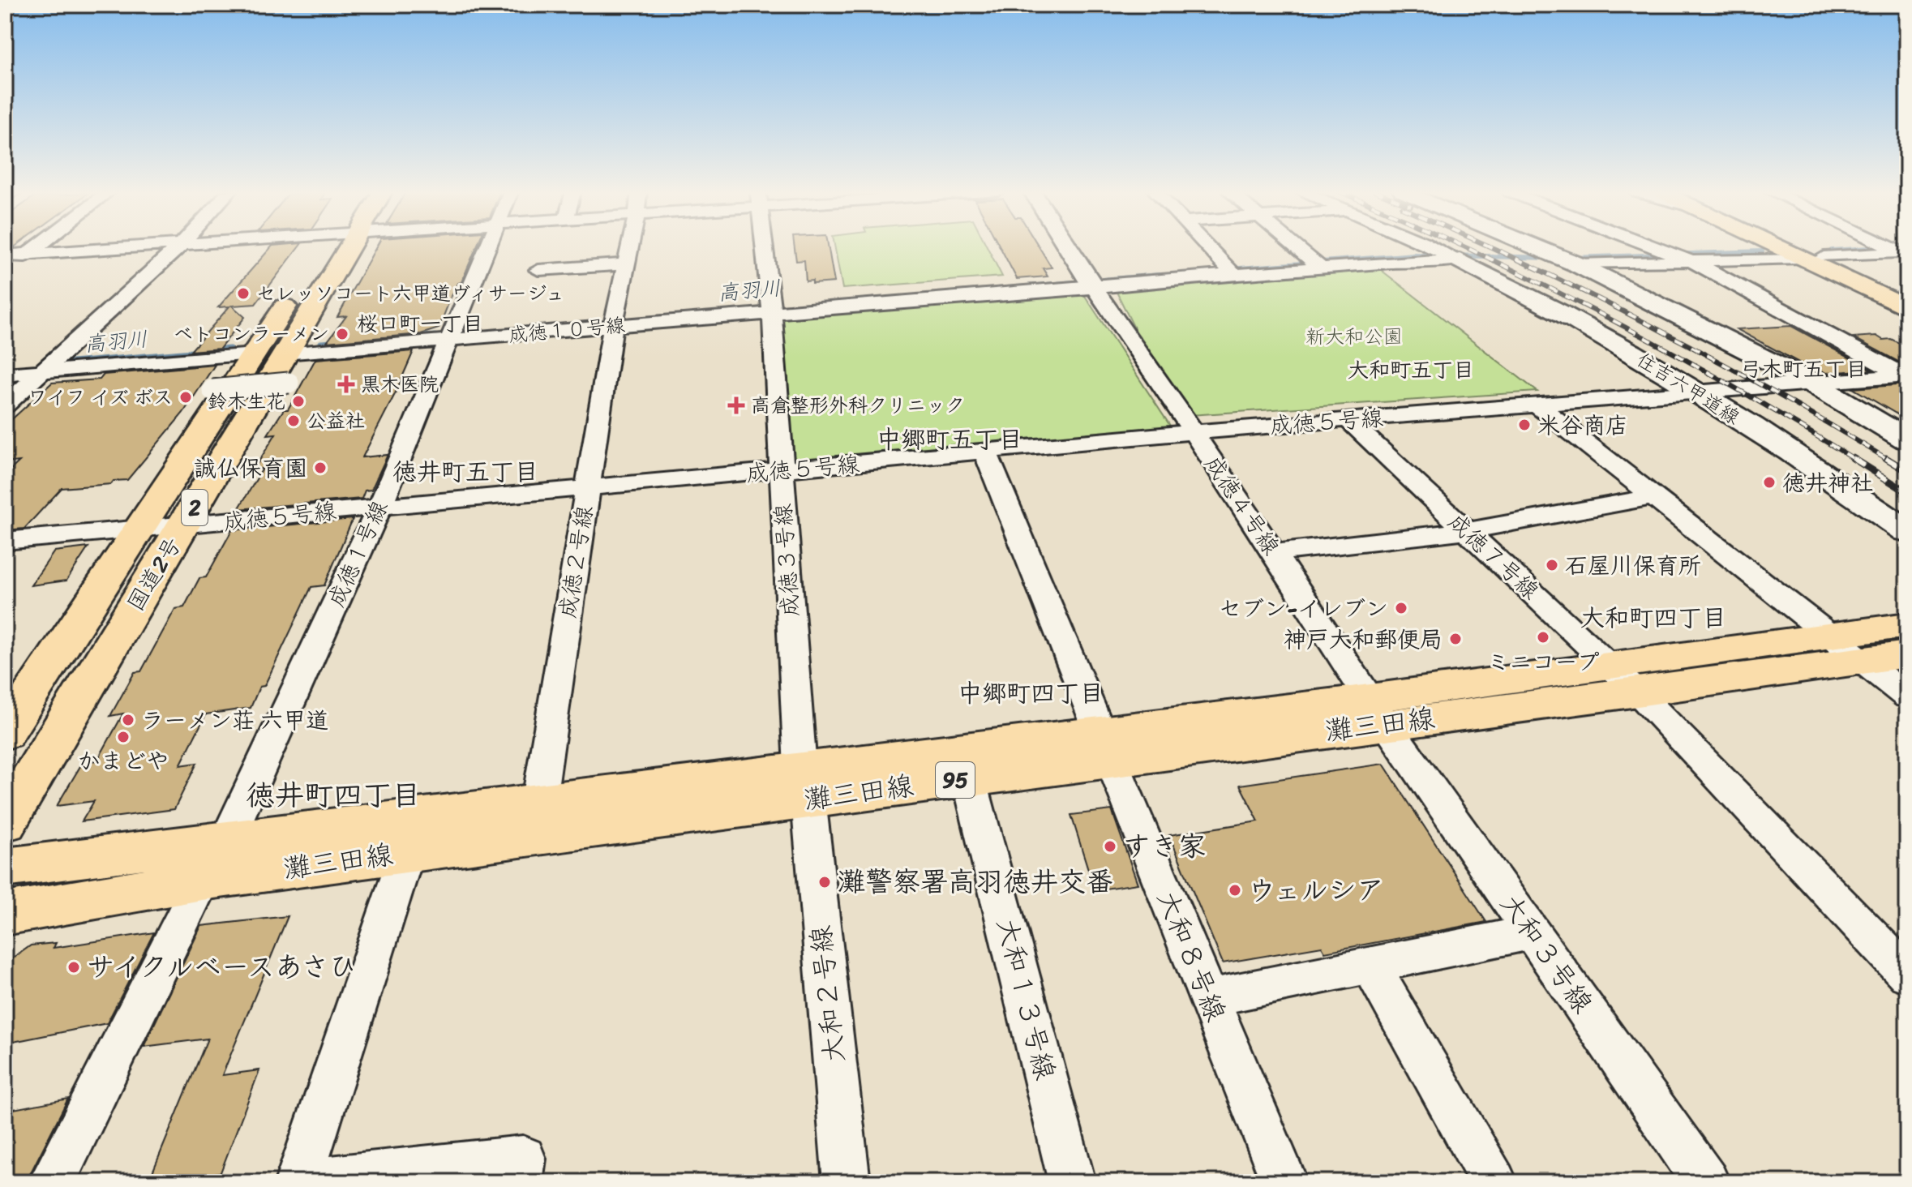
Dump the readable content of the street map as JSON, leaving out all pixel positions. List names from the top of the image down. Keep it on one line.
{"streets":{"main road":["2","国道2号","灘三田線","95"],"street":["成徳１０号線","住吉六甲道線","成徳５号線","成徳４号線","成徳１号線","成徳７号線","成徳３号線","成徳２号線","大和３号線","大和８号線","大和２号線","大和１３号線"]},"crossings":[["成徳１０号線","住吉六甲道線"],["成徳１０号線","成徳４号線"],["成徳１０号線","成徳１号線"],["成徳１０号線","成徳３号線"],["成徳１０号線","成徳２号線"],["成徳１０号線","国道2号"],["住吉六甲道線","成徳５号線"],["成徳５号線","成徳４号線"],["成徳５号線","成徳１号線"],["成徳５号線","成徳７号線"],["成徳５号線","成徳３号線"],["成徳５号線","成徳２号線"],["成徳５号線","国道2号"],["成徳５号線","大和８号線"],["成徳４号線","灘三田線"],["成徳４号線","大和３号線"],["成徳１号線","灘三田線"],["成徳７号線","灘三田線"],["成徳３号線","灘三田線"],["成徳３号線","大和２号線"],["成徳２号線","灘三田線"],["灘三田線","大和３号線"],["灘三田線","大和８号線"],["灘三田線","大和２号線"],["灘三田線","大和１３号線"]],"districts":["桜口町一丁目","弓木町五丁目","大和町五丁目","中郷町五丁目","徳井町五丁目","大和町四丁目","中郷町四丁目","徳井町四丁目"],"water":["高羽川"],"parks":["新大和公園"],"places":{"other":["セレッソコート六甲道ヴィサージュ","ベトコンラーメン","ワイフ イズ ボス","鈴木生花","公益社","米谷商店","誠仏保育園","徳井神社","石屋川保育所","セブン-イレブン","ミニコープ","神戸大和郵便局","ラーメン荘 六甲道","かまどや","すき家","灘警察署高羽徳井交番","ウェルシア","サイクルベースあさひ"],"health":["黒木医院","高倉整形外科クリニック"]}}
